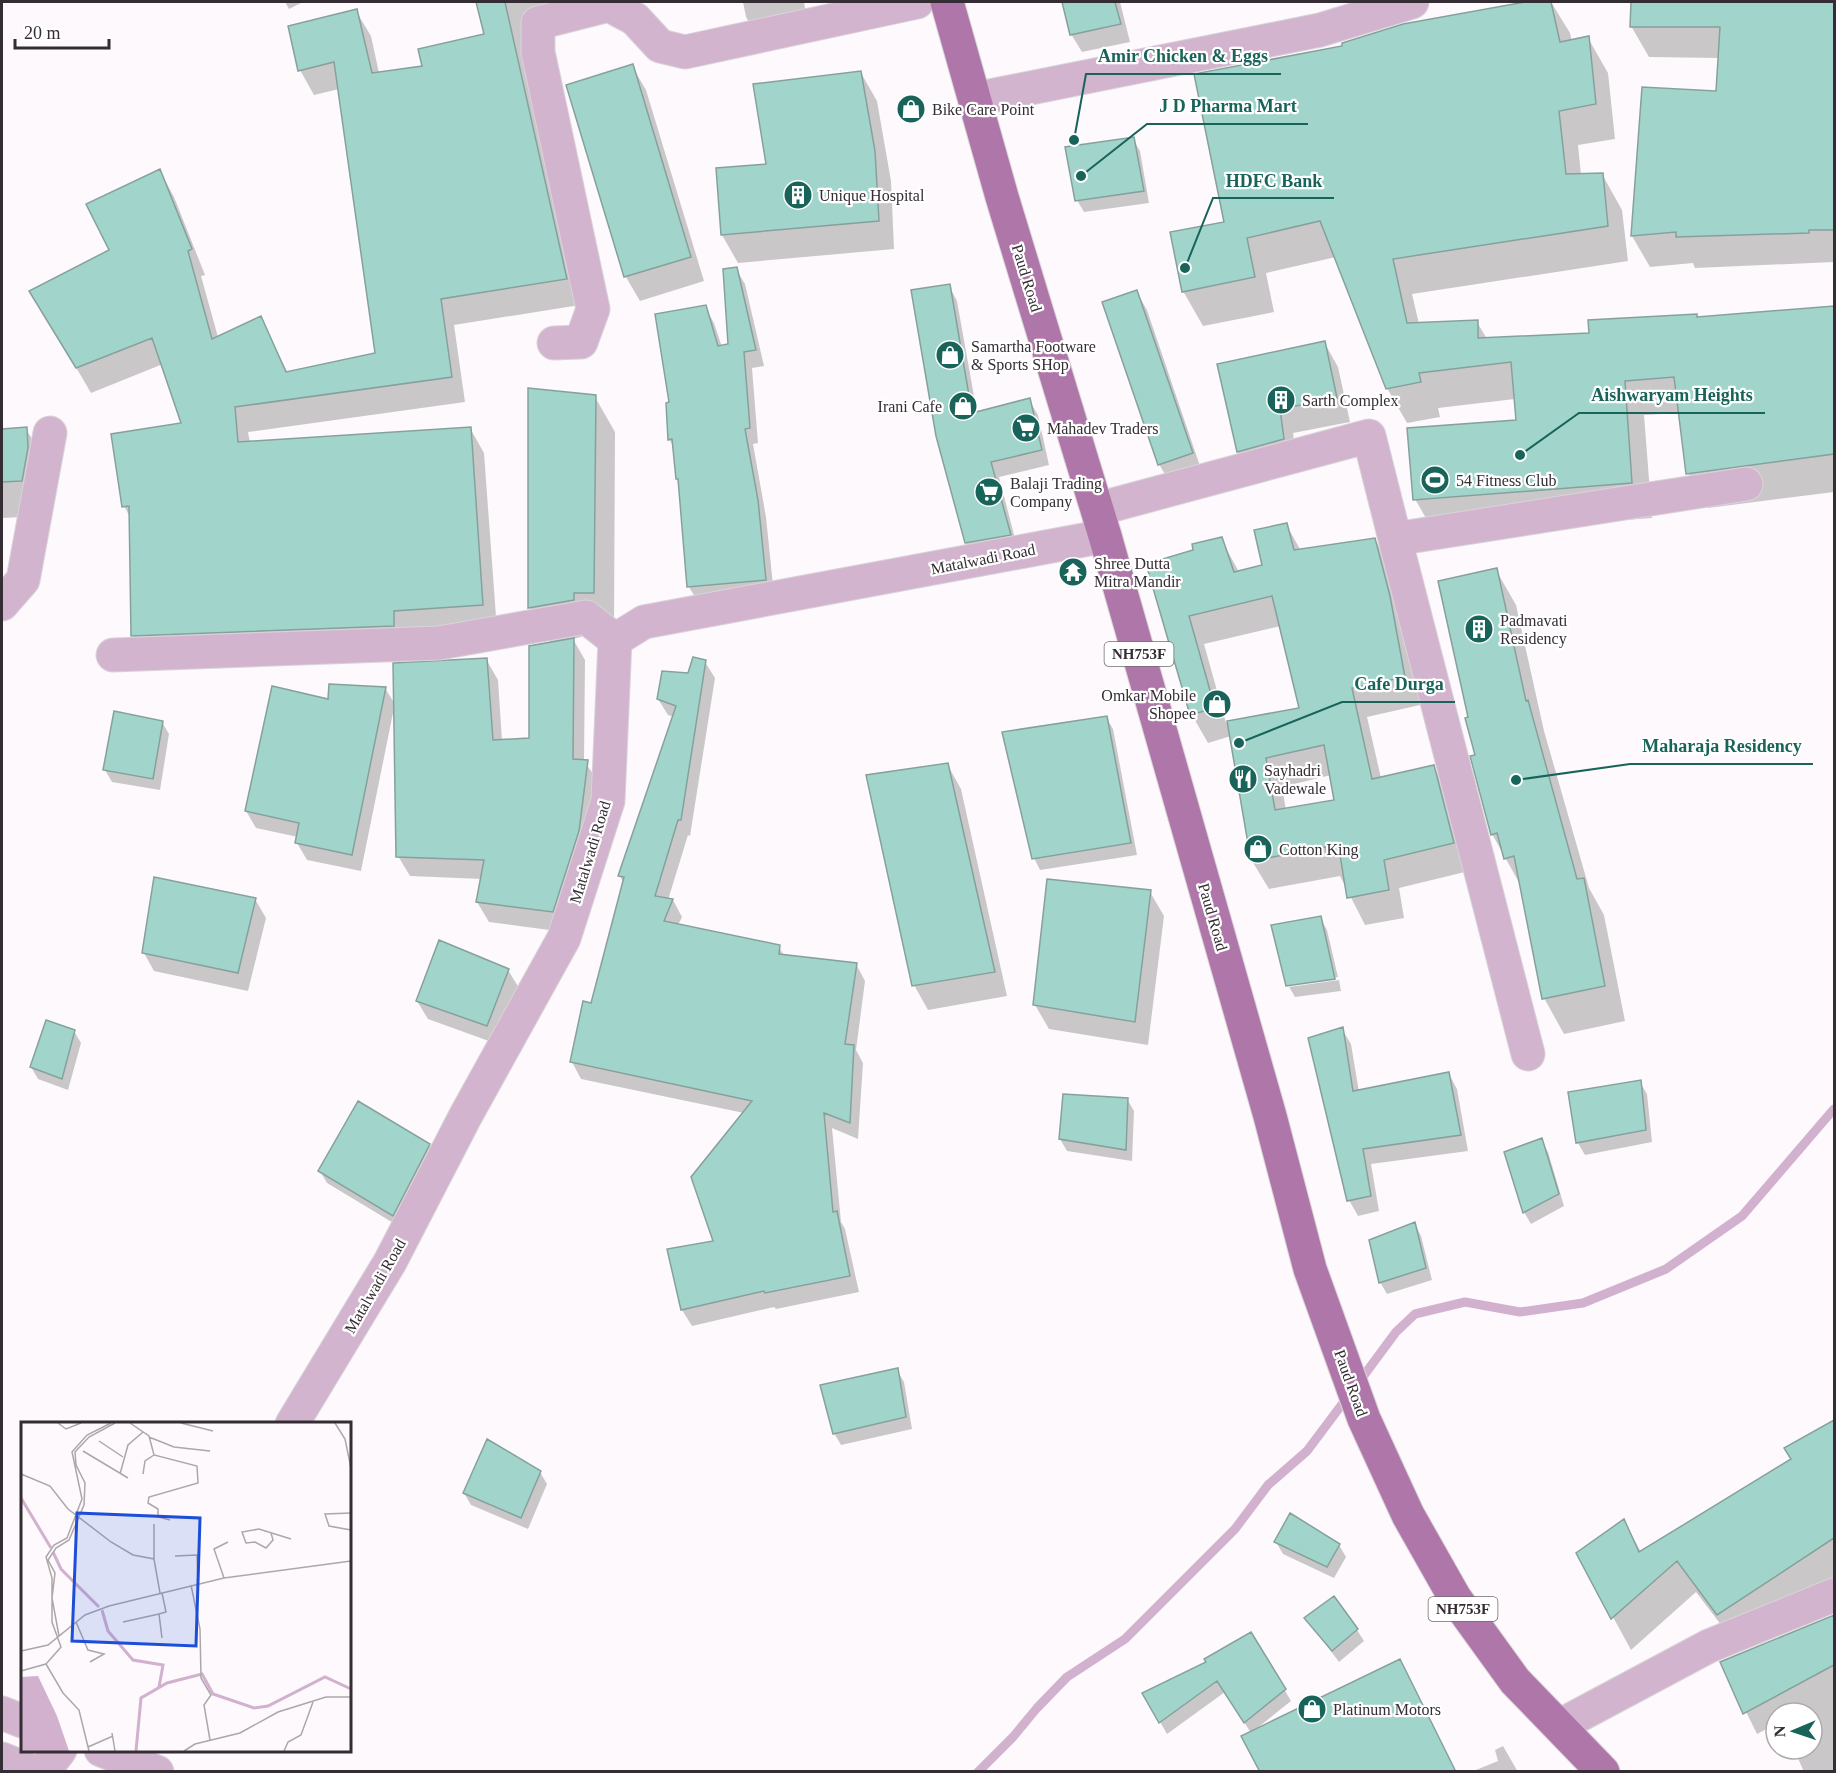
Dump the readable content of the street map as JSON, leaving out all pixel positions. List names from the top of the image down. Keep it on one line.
{"streets":{"main road":["Paud Road","NH753F"],"street":["Matalwadi Road"]},"crossings":[["Paud Road","Matalwadi Road"]],"places":{"shop":["Bike Care Point","Samartha Footware & Sports SHop","Irani Cafe","Omkar Mobile Shopee","Cotton King","Platinum Motors"],"other":["Amir Chicken & Eggs","J D Pharma Mart","HDFC Bank","Aishwaryam Heights","Cafe Durga","Maharaja Residency"],"building":["Unique Hospital","Sarth Complex","Padmavati Residency"],"supermarket":["Mahadev Traders","Balaji Trading Company"],"sports":["54 Fitness Club"],"temple":["Shree Dutta Mitra Mandir"],"restaurant":["Sayhadri Vadewale"]},"scale_bar":"20 m","north":"left"}
